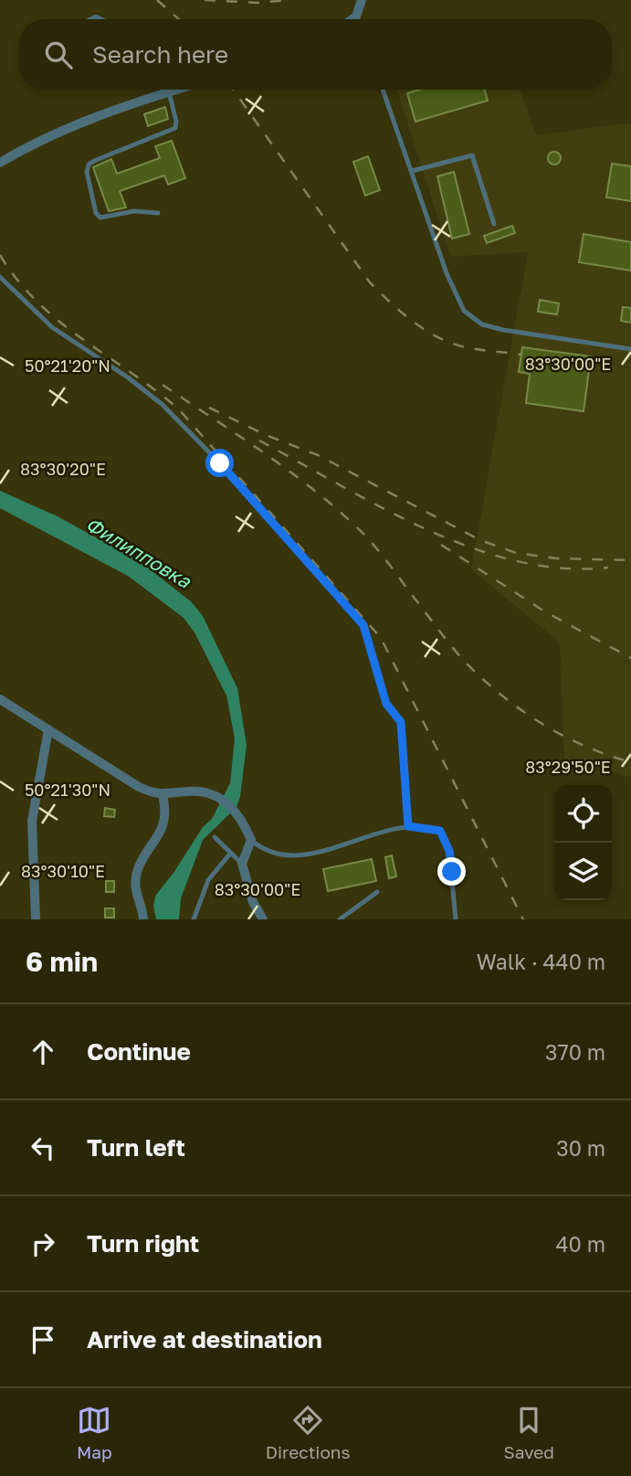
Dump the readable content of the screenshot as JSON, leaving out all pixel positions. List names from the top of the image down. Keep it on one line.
{"water":["Филипповка"],"page":{"search":"Search here","heading":["6 min","Walk · 440 m"],"list":[["Continue","370 m"],["Turn left","30 m"],["Turn right","40 m"],"Arrive at destination"],"nav":["Map","Directions","Saved"]},"coordinates":["83°30'00\"E","50°21'20\"N","83°30'20\"E","83°29'50\"E","50°21'30\"N","83°30'10\"E"]}
